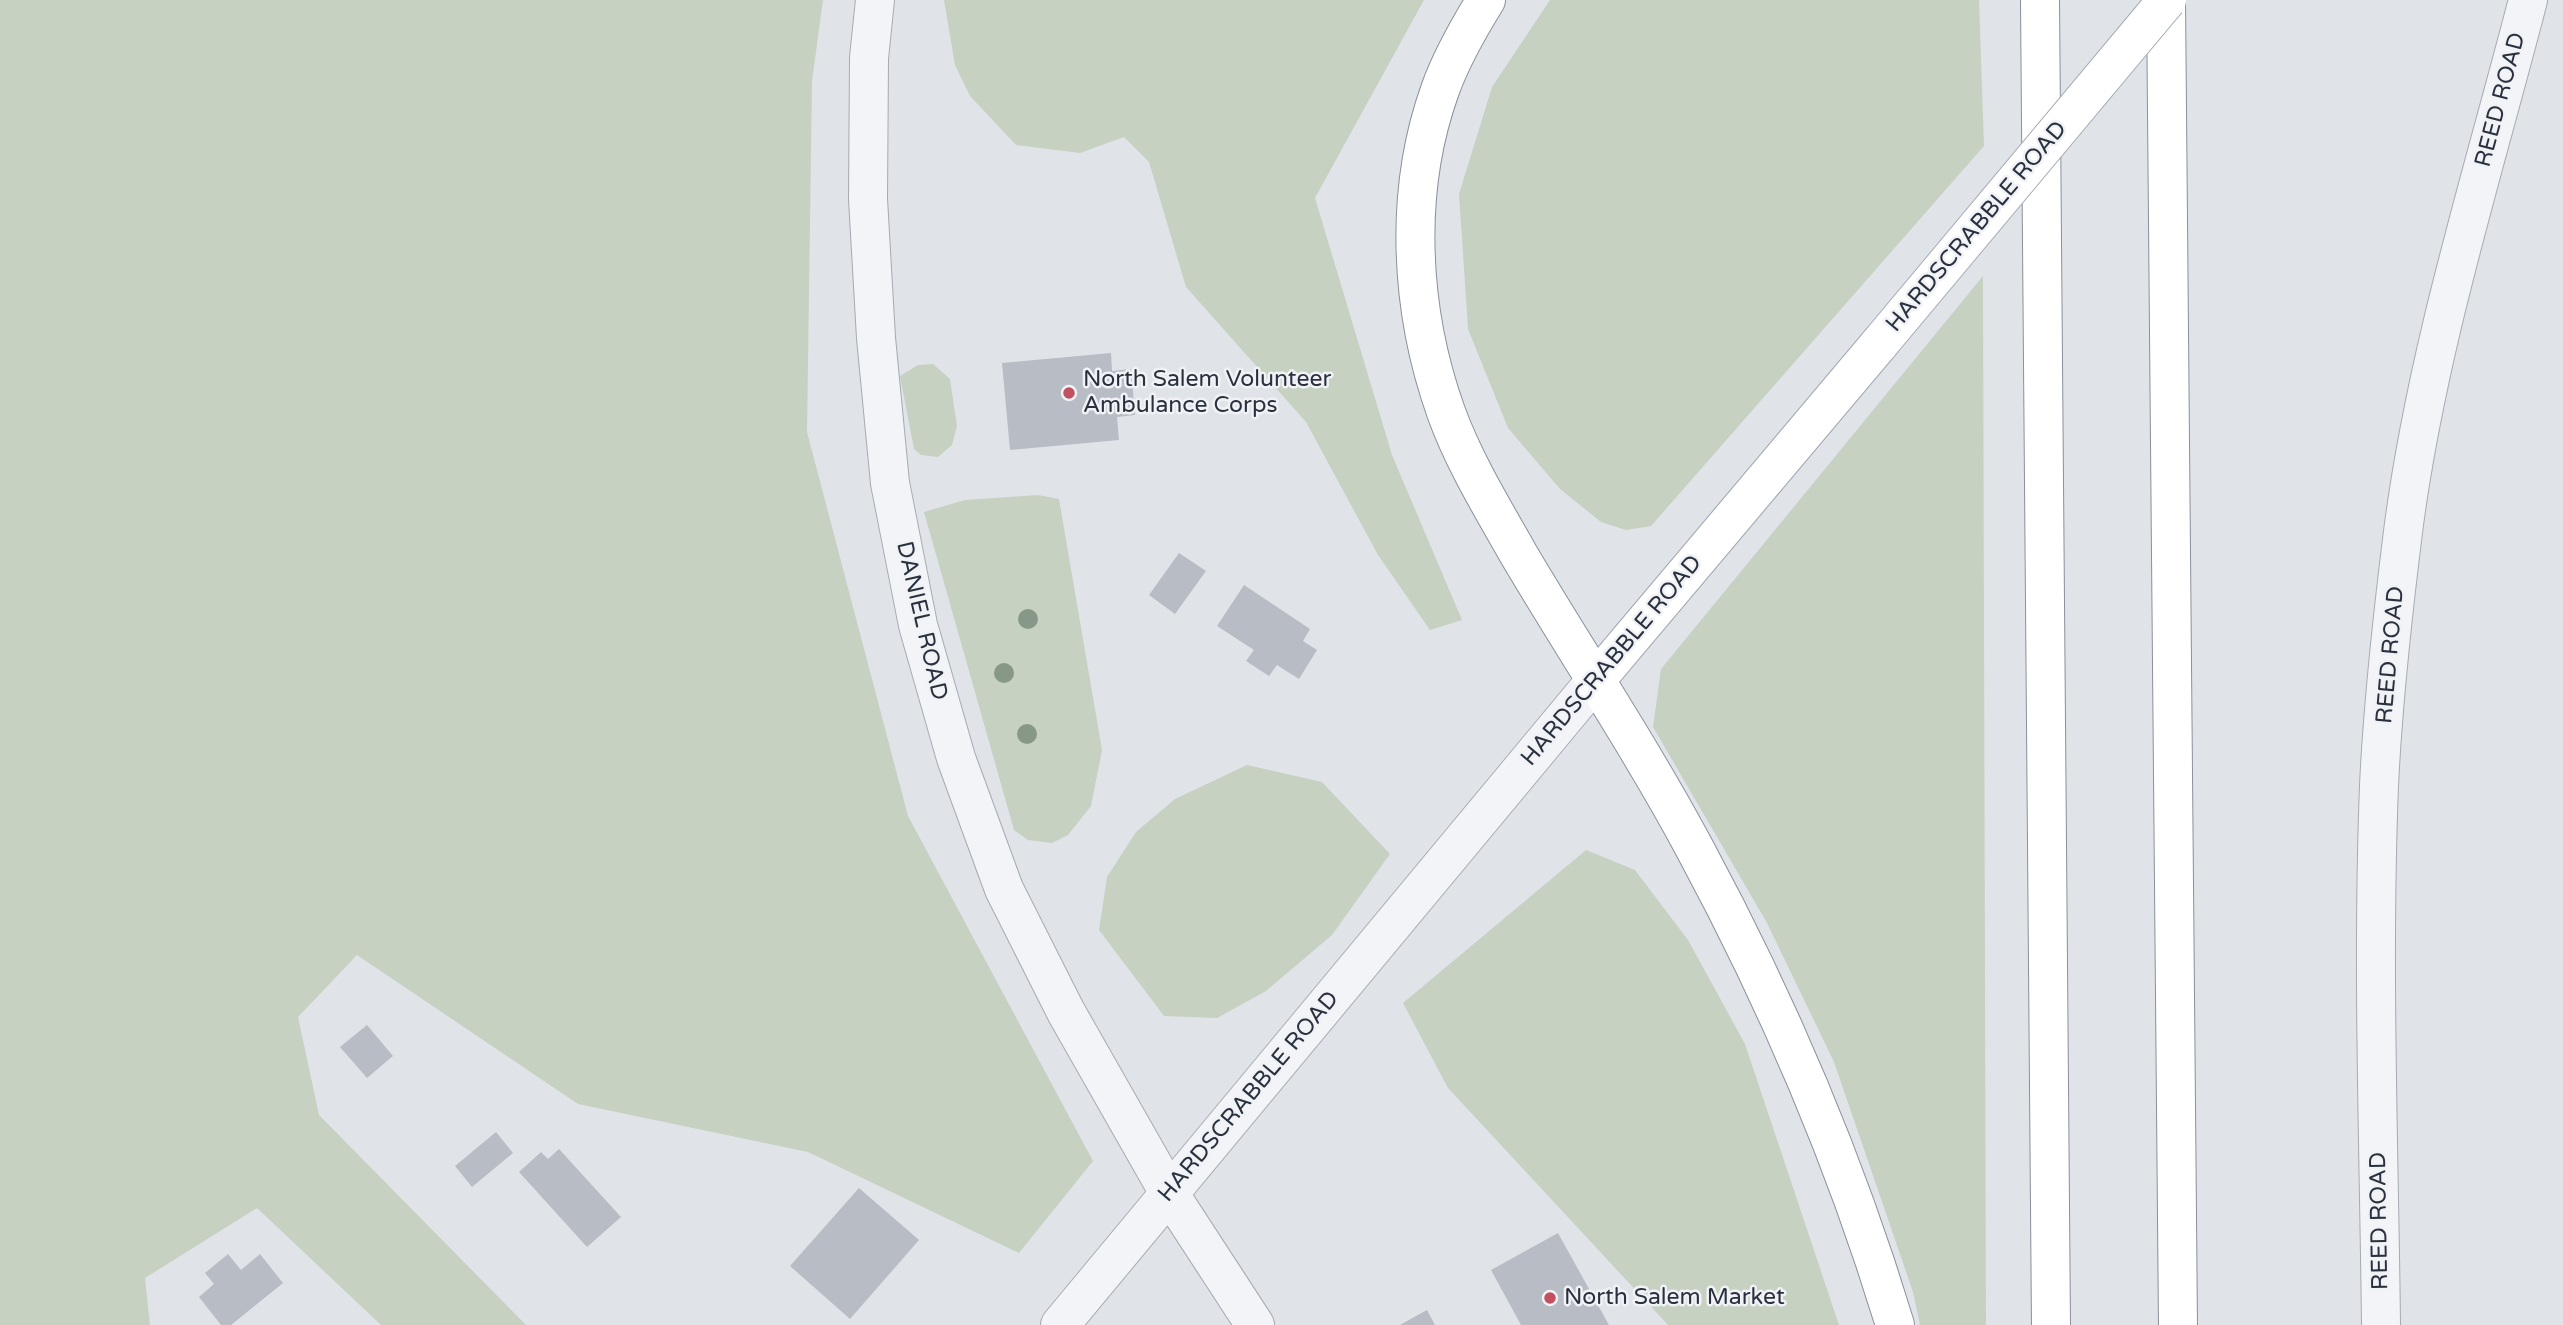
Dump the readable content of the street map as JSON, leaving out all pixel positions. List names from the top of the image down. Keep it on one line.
{"streets":{"main road":["HARDSCRABBLE ROAD"],"street":["REED ROAD","DANIEL ROAD"]},"crossings":[["HARDSCRABBLE ROAD","DANIEL ROAD"]],"places":["North Salem Volunteer Ambulance Corps","North Salem Market"]}
